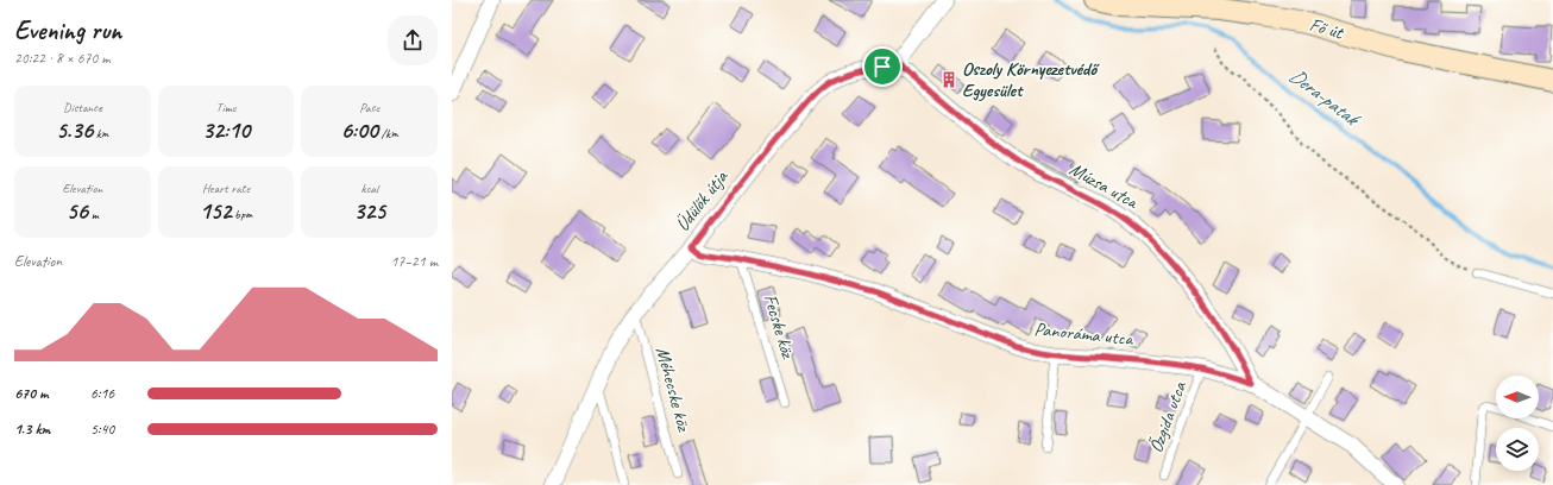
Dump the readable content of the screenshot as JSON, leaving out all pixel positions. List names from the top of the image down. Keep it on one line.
{"streets":{"main road":["Fő út"],"street":["Múzsa utca","Üdülők útja","Panoráma utca"],"lane":["Fecske köz","Méhecske köz","Őzgida utca"]},"crossings":[["Múzsa utca","Üdülők útja"],["Múzsa utca","Panoráma utca"],["Üdülők útja","Panoráma utca"],["Üdülők útja","Méhecske köz"],["Fecske köz","Panoráma utca"],["Panoráma utca","Őzgida utca"]],"water":["Dera-patak"],"places":{"building":["Oszoly Környezetvédő Egyesület"]},"north":"left","page":{"heading":["Evening run","20:22 · 8 × 670 m"],"stats":[["Distance","5.36 km"],["Time","32:10"],["Pace","6:00 /km"],["Elevation","56 m"],["Heart rate","152 bpm"],["kcal","325"]],"chart":["Elevation","17–21 m"],"list":[{"name":"670 m","note":"6:16"},{"name":"1.3 km","note":"5:40"}]}}
